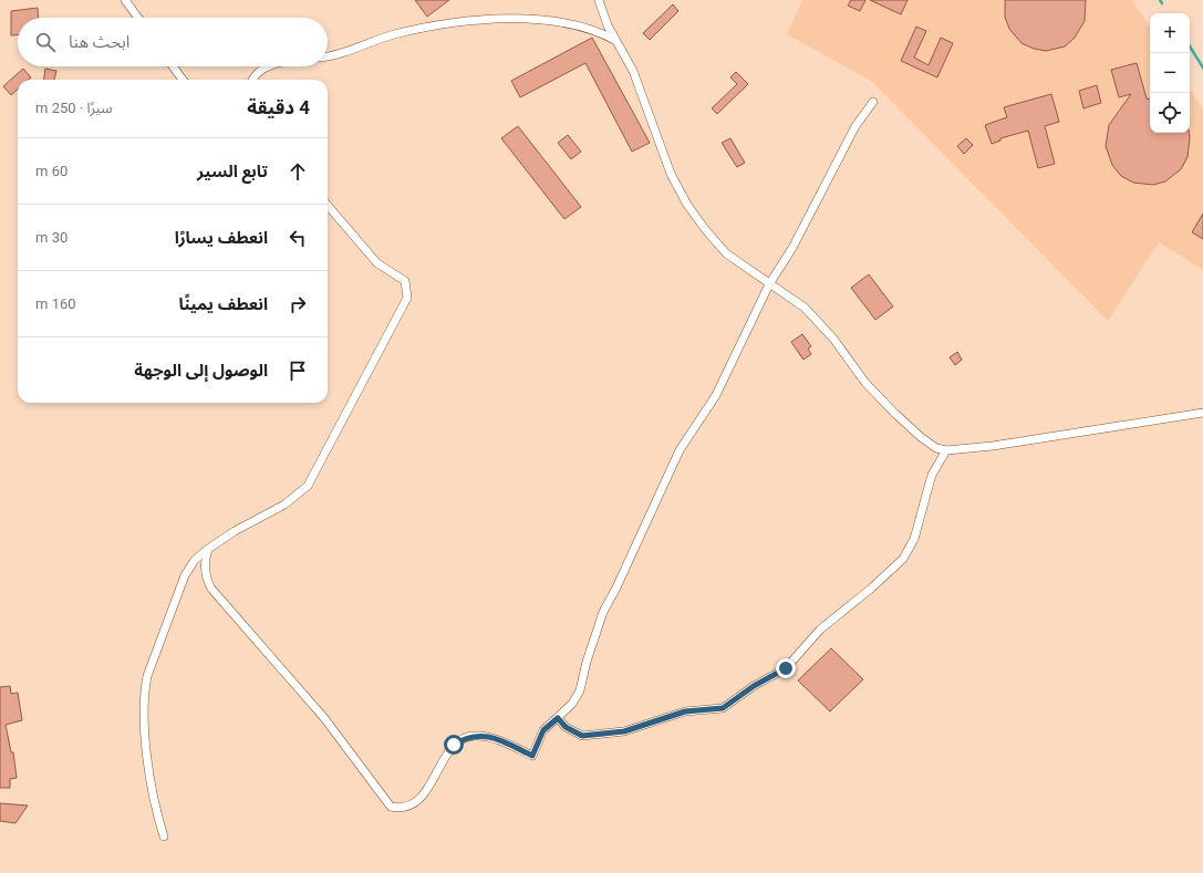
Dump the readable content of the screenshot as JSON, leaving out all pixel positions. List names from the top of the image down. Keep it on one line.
{"page":{"map_buttons":["+","−"],"search":"ابحث هنا","heading":["4 دقيقة","سيرًا · 250 m"],"list":[["تابع السير","60 m"],["انعطف يسارًا","30 m"],["انعطف يمينًا","160 m"],"الوصول إلى الوجهة"]}}
